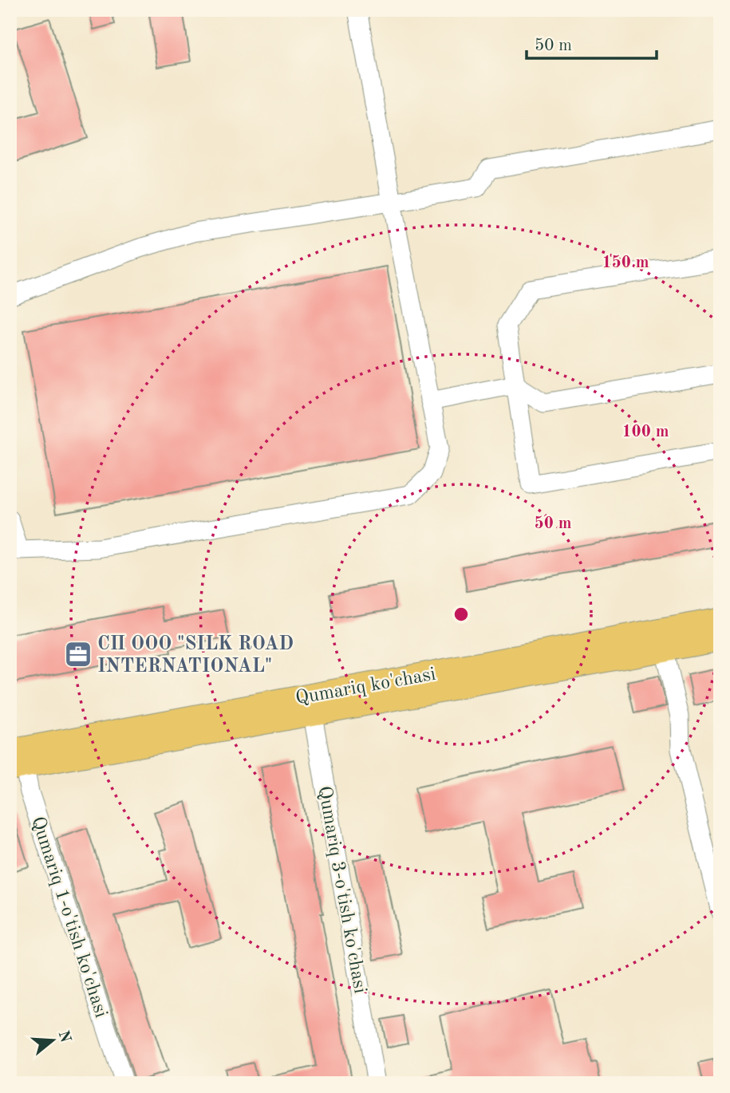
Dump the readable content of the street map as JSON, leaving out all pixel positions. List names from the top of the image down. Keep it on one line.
{"streets":{"main road":["Qumariq ko'chasi"],"street":["Qumariq 3-o'tish ko'chasi","Qumariq 1-o'tish ko'chasi"]},"crossings":[["Qumariq ko'chasi","Qumariq 3-o'tish ko'chasi"],["Qumariq ko'chasi","Qumariq 1-o'tish ko'chasi"]],"places":{"office":["СП ООО \"SILK ROAD INTERNATIONAL\""]},"scale_bar":"50 m","north":"right","rings":["150 m","100 m","50 m"]}
